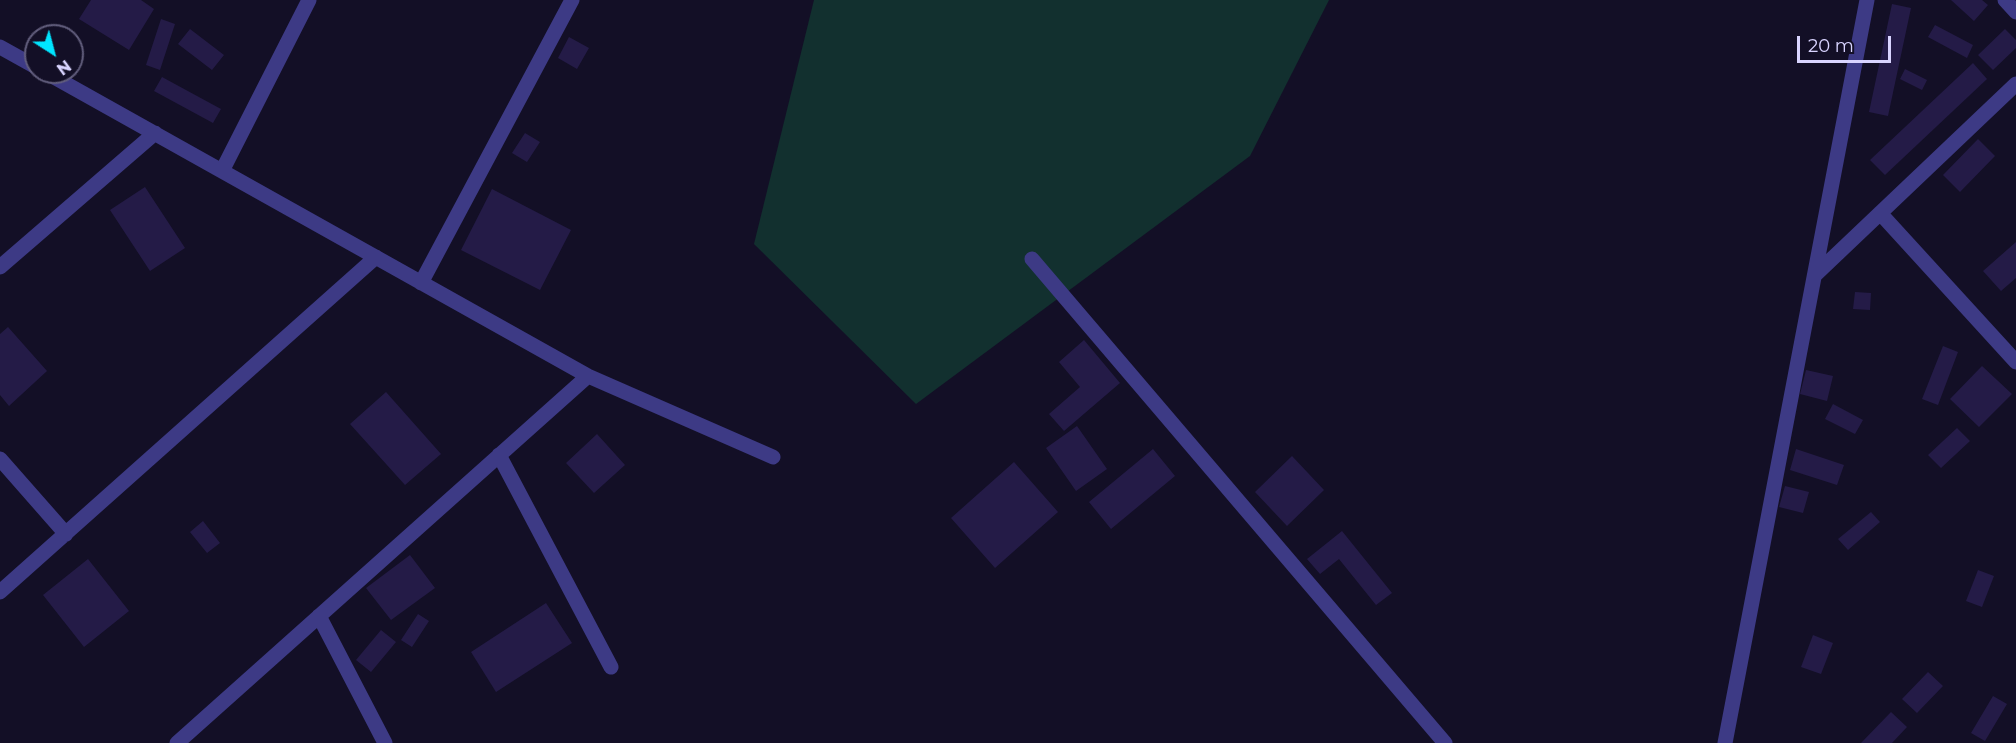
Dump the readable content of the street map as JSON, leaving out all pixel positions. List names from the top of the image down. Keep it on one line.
{"scale_bar":"20 m","north":"bottom right"}
